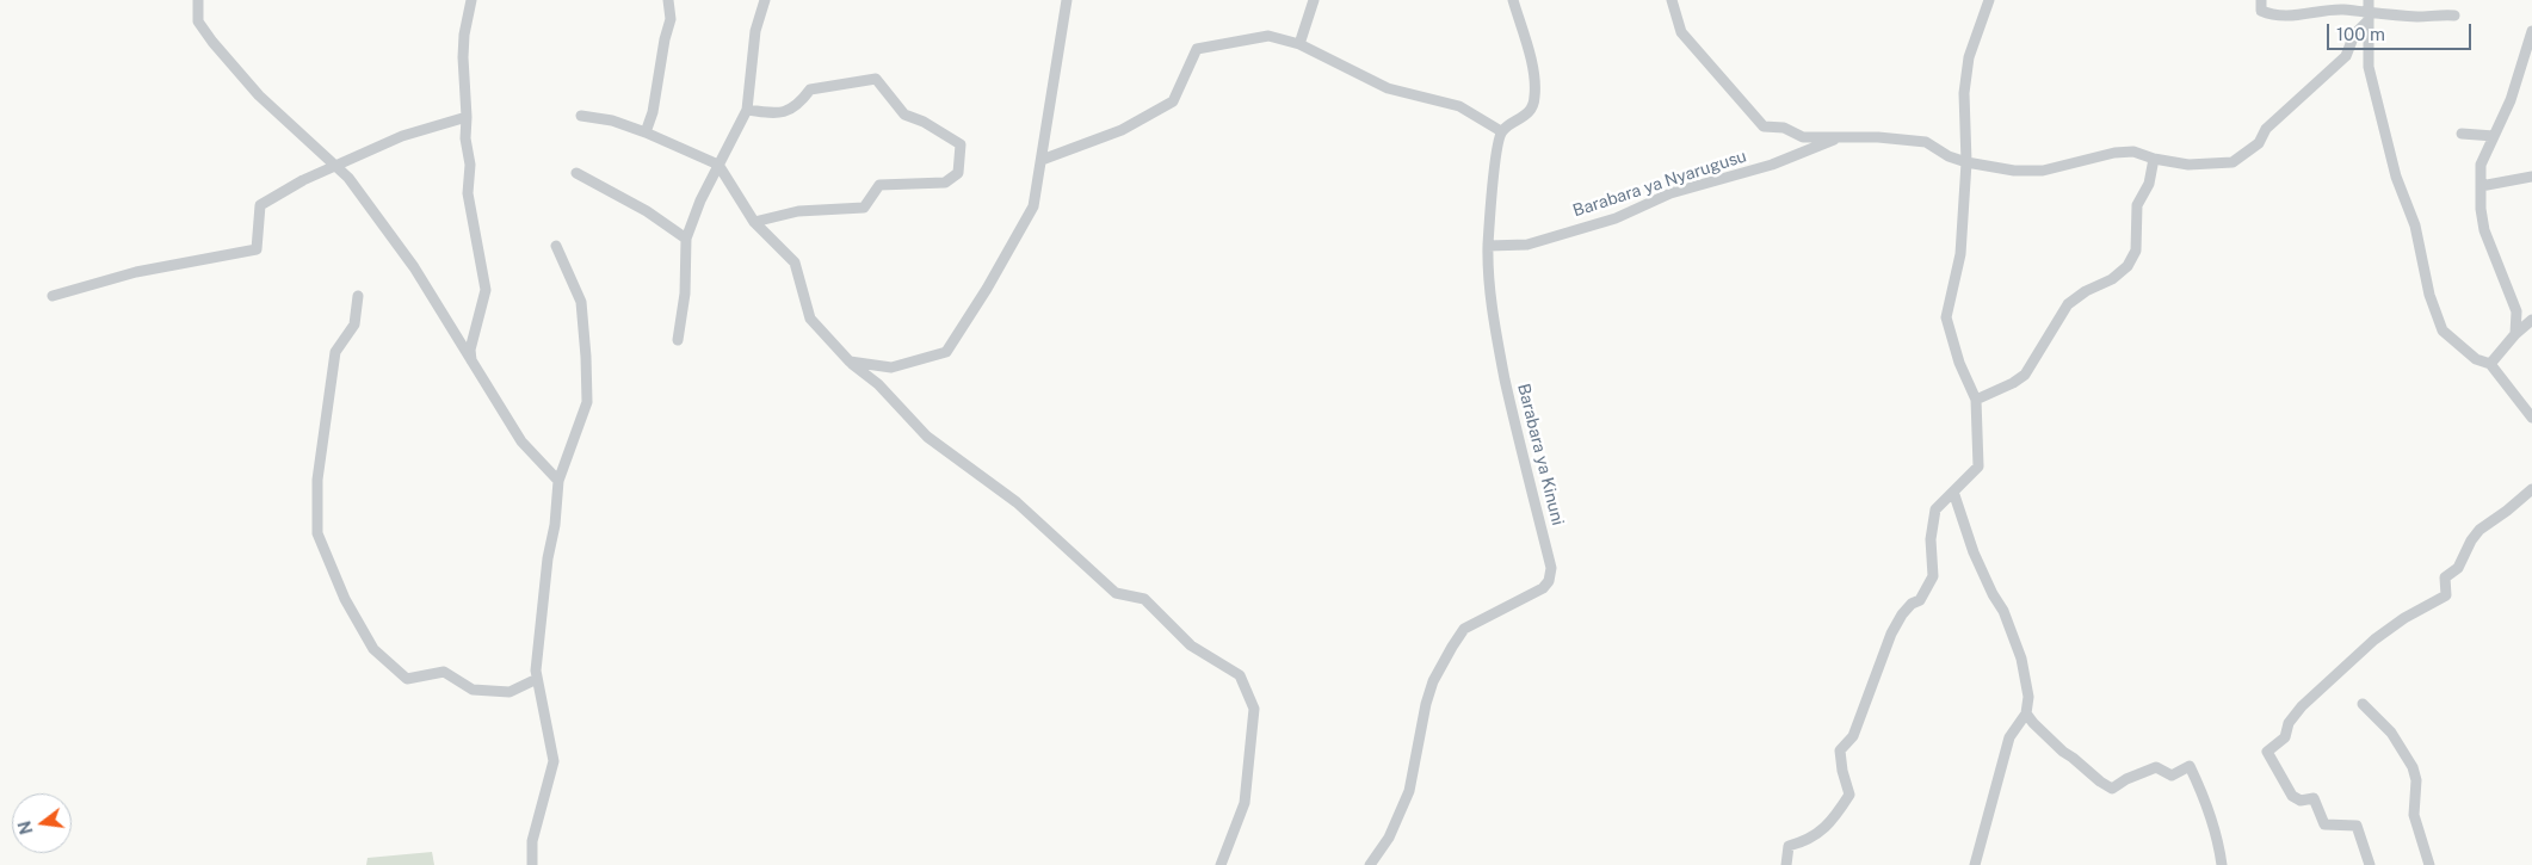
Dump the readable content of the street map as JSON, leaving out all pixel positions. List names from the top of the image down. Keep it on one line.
{"streets":{"street":["Barabara ya Nyarugusu","Barabara ya Kinuni"]},"crossings":[["Barabara ya Nyarugusu","Barabara ya Kinuni"]],"scale_bar":"100 m","north":"left"}
